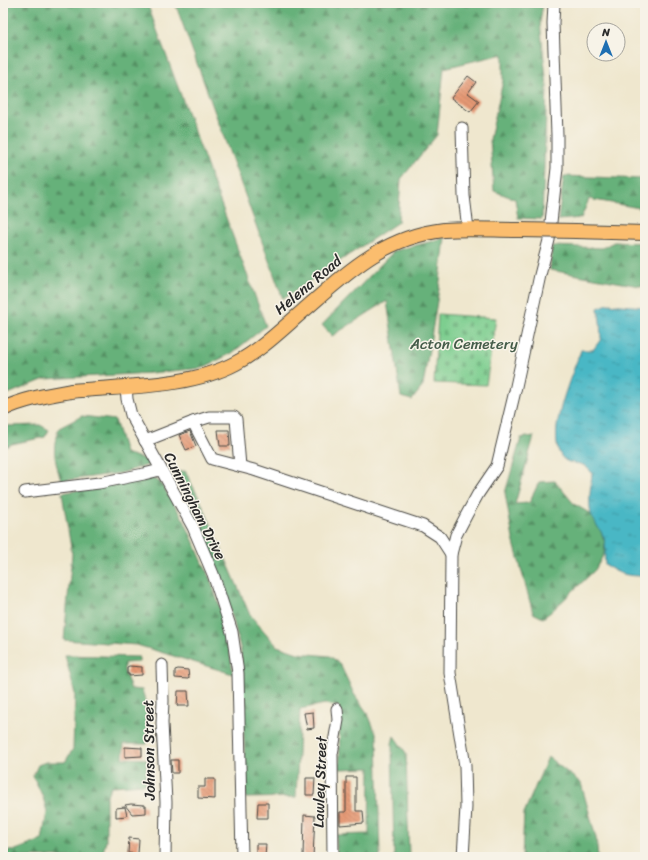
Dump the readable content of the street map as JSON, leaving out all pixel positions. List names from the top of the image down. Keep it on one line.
{"streets":{"main road":["Helena Road"],"street":["Cunningham Drive","Johnson Street","Lawley Street"]},"crossings":[["Helena Road","Cunningham Drive"]],"parks":["Acton Cemetery"],"north":"top"}
